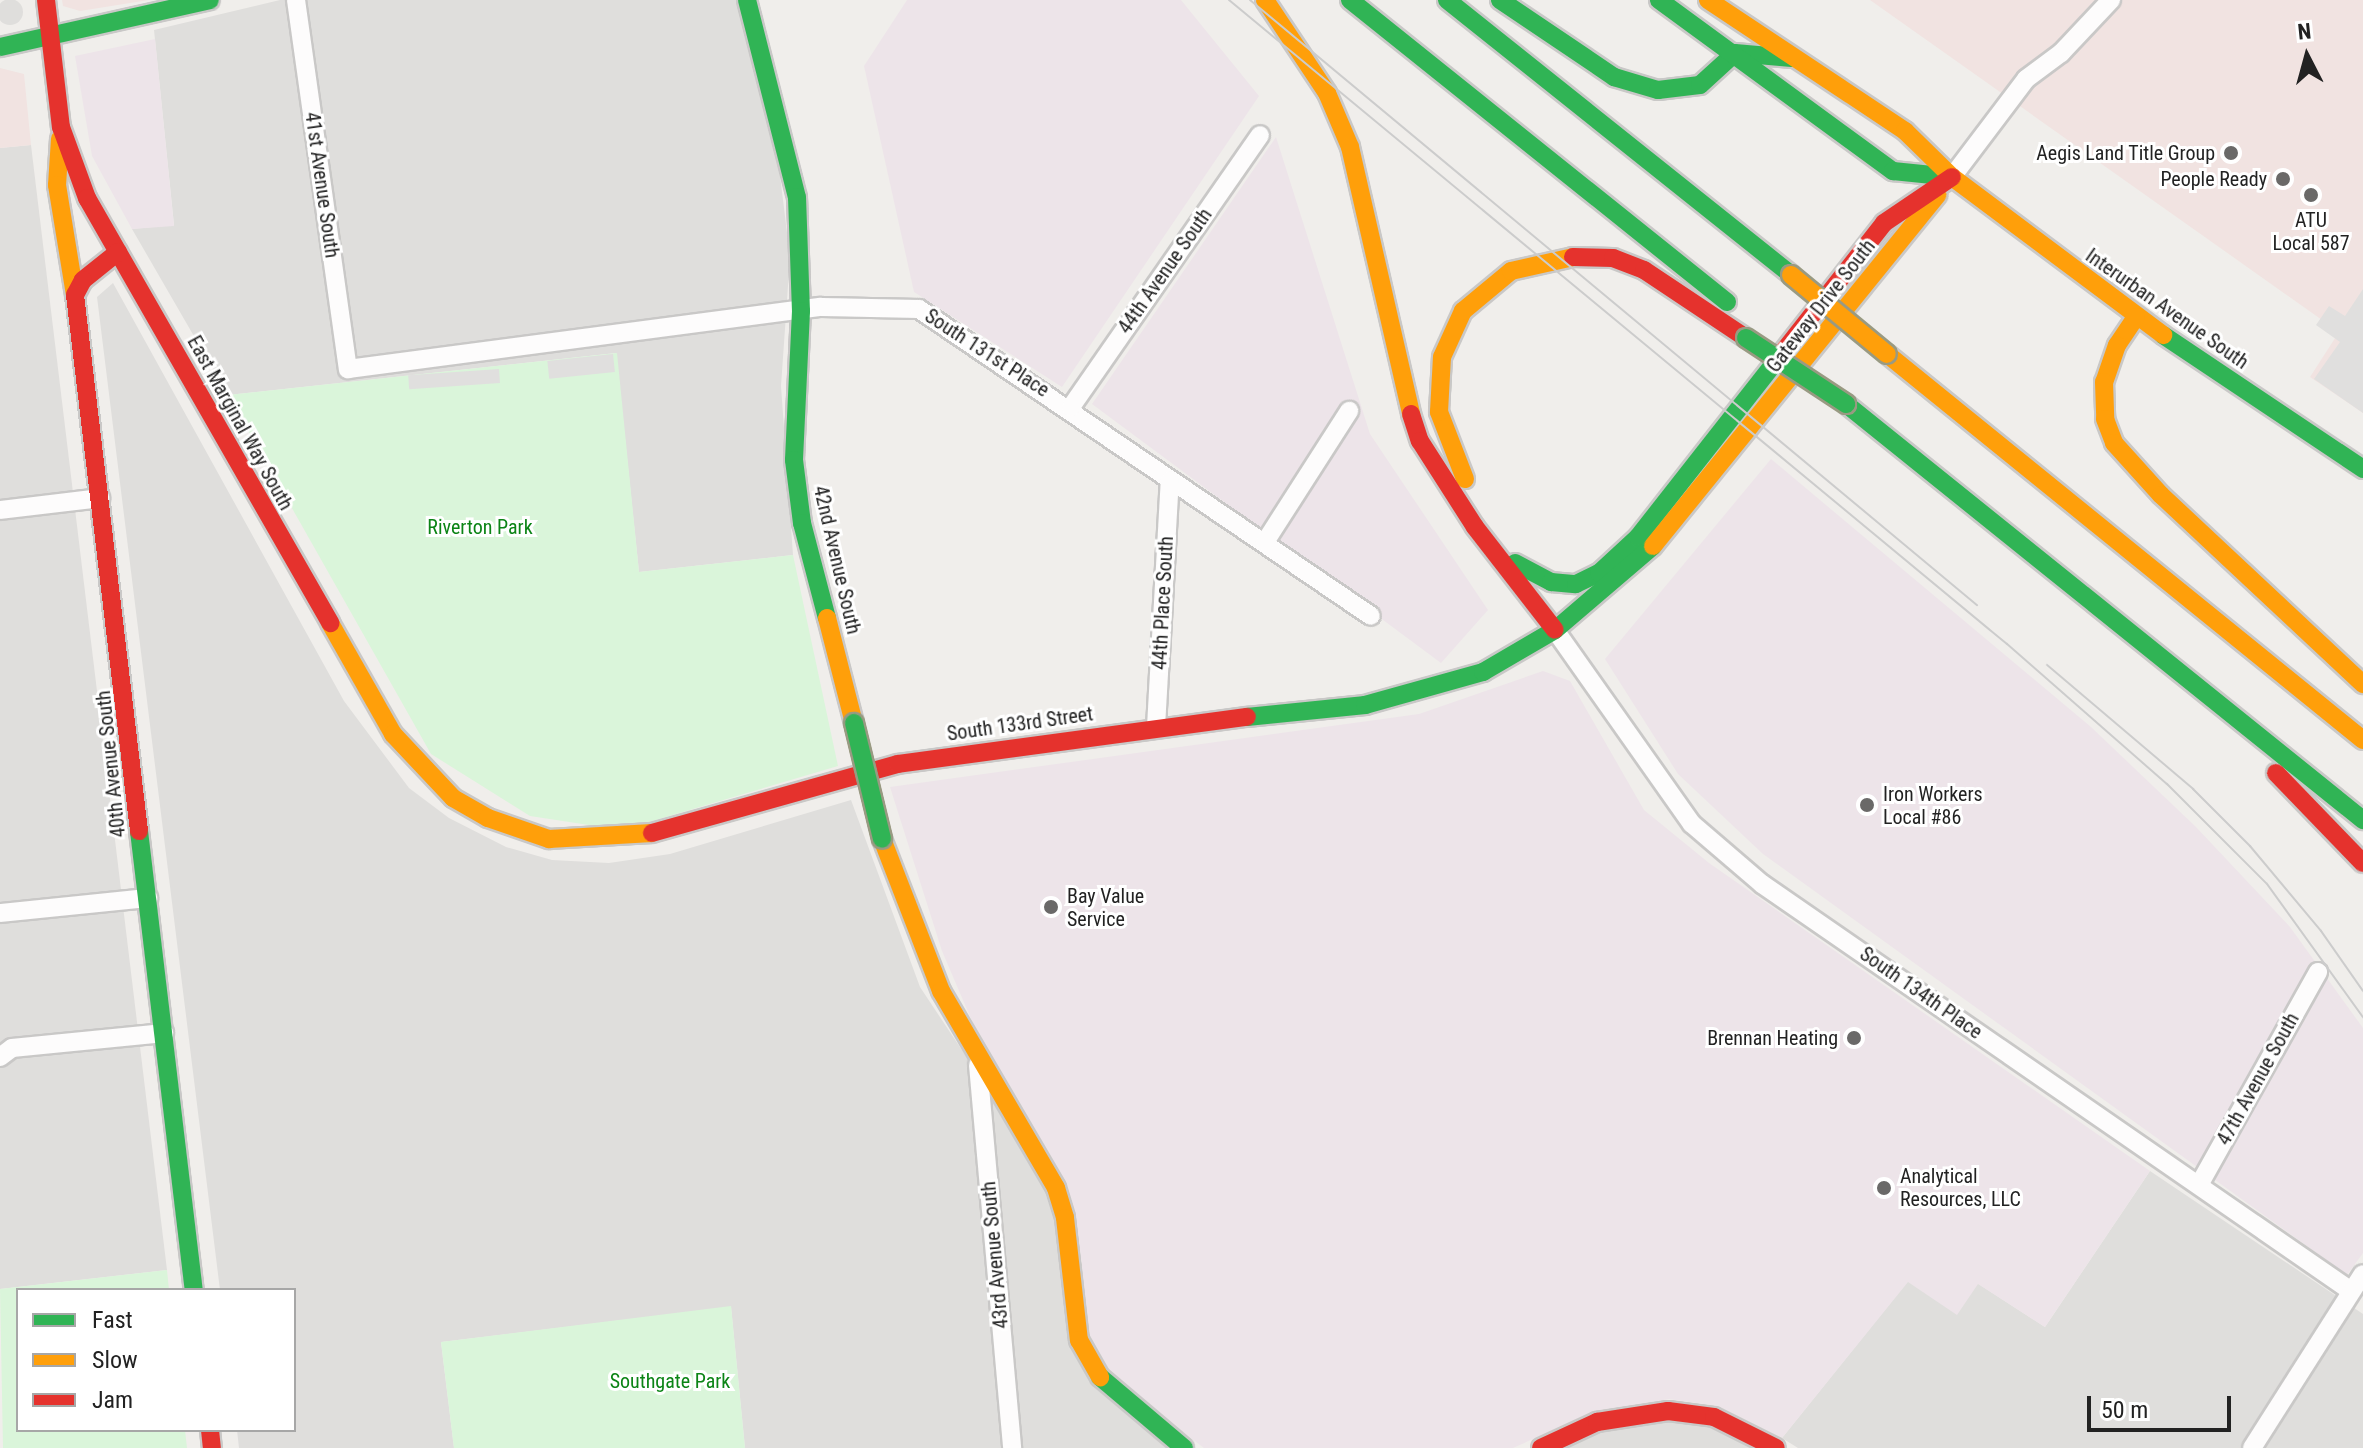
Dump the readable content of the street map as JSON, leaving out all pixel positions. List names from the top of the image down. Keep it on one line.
{"streets":{"main road":["Gateway Drive South","Interurban Avenue South","East Marginal Way South","42nd Avenue South","South 133rd Street","40th Avenue South"],"street":["41st Avenue South","44th Avenue South","South 131st Place","44th Place South","South 134th Place","47th Avenue South","43rd Avenue South"]},"crossings":[["41st Avenue South","South 131st Place"],["44th Avenue South","South 131st Place"],["Gateway Drive South","Interurban Avenue South"],["Gateway Drive South","South 133rd Street"],["Gateway Drive South","South 134th Place"],["South 131st Place","42nd Avenue South"],["South 131st Place","44th Place South"],["East Marginal Way South","South 133rd Street"],["East Marginal Way South","40th Avenue South"],["42nd Avenue South","43rd Avenue South"],["44th Place South","South 133rd Street"],["South 133rd Street","South 134th Place"],["South 134th Place","47th Avenue South"]],"parks":["Riverton Park","Southgate Park"],"places":["Aegis Land Title Group","People Ready","ATU Local 587","Iron Workers Local #86","Bay Value Service","Brennan Heating","Analytical Resources, LLC"],"legend":["Fast","Slow","Jam"],"scale_bar":"50 m","north":"top"}
